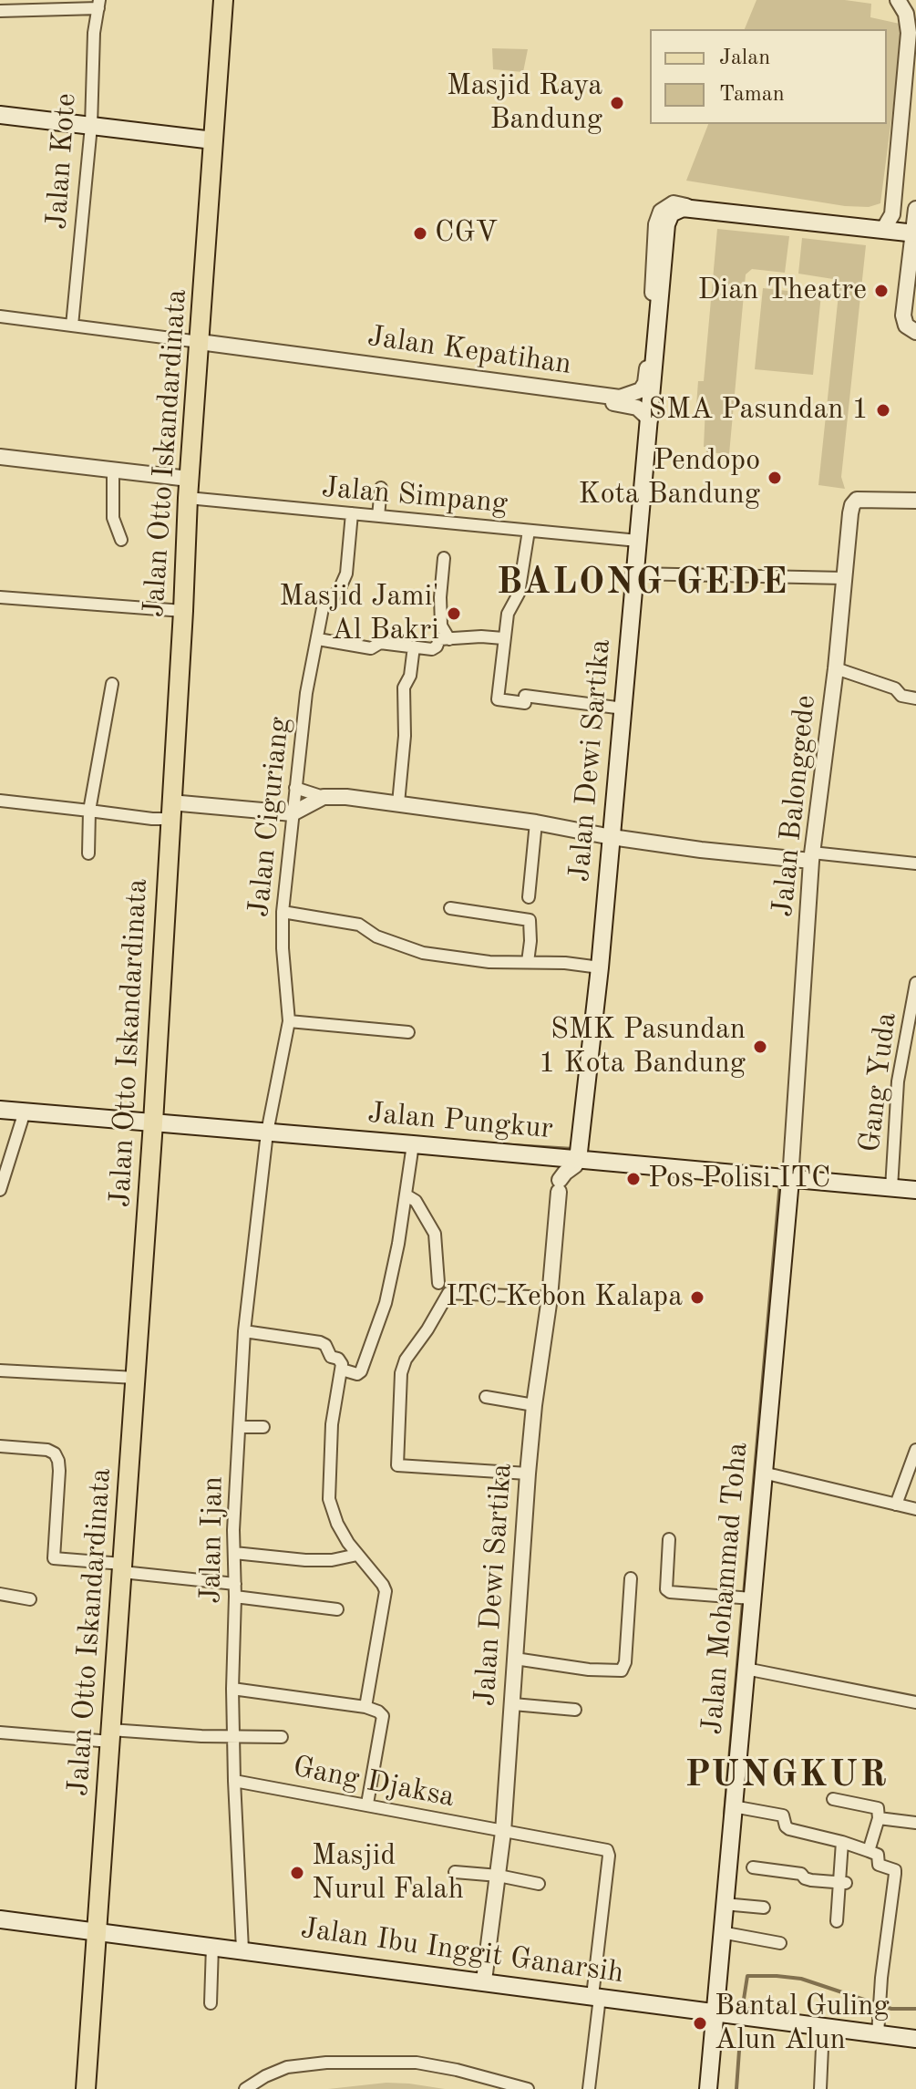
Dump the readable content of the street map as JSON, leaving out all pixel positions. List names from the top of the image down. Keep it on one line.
{"streets":{"main road":["Jalan Otto Iskandardinata","Jalan Dewi Sartika","Jalan Pungkur","Jalan Mohammad Toha","Jalan Ibu Inggit Ganarsih"],"street":["Jalan Kote","Jalan Kepatihan","Jalan Simpang","Jalan Balonggede","Jalan Ciguriang","Gang Yuda","Jalan Ijan","Gang Djaksa"]},"crossings":[["Jalan Kepatihan","Jalan Otto Iskandardinata"],["Jalan Kepatihan","Jalan Dewi Sartika"],["Jalan Otto Iskandardinata","Jalan Simpang"],["Jalan Otto Iskandardinata","Jalan Pungkur"],["Jalan Otto Iskandardinata","Jalan Ibu Inggit Ganarsih"],["Jalan Simpang","Jalan Dewi Sartika"],["Jalan Simpang","Jalan Ciguriang"],["Jalan Dewi Sartika","Jalan Pungkur"],["Jalan Dewi Sartika","Gang Djaksa"],["Jalan Dewi Sartika","Jalan Ibu Inggit Ganarsih"],["Jalan Balonggede","Jalan Pungkur"],["Jalan Balonggede","Jalan Mohammad Toha"],["Jalan Ciguriang","Jalan Pungkur"],["Jalan Ciguriang","Jalan Ijan"],["Gang Yuda","Jalan Pungkur"],["Jalan Pungkur","Jalan Ijan"],["Jalan Pungkur","Jalan Mohammad Toha"],["Jalan Ijan","Gang Djaksa"],["Jalan Ijan","Jalan Ibu Inggit Ganarsih"],["Jalan Mohammad Toha","Jalan Ibu Inggit Ganarsih"],["Gang Djaksa","Jalan Ibu Inggit Ganarsih"]],"districts":["BALONG GEDE","PUNGKUR"],"places":["Masjid Raya Bandung","CGV","Dian Theatre","SMA Pasundan 1","Pendopo Kota Bandung","Masjid Jami' Al Bakri","SMK Pasundan 1 Kota Bandung","Pos Polisi ITC","ITC Kebon Kalapa","Masjid Nurul Falah","Bantal Guling Alun Alun"],"legend":["Jalan","Taman"]}
